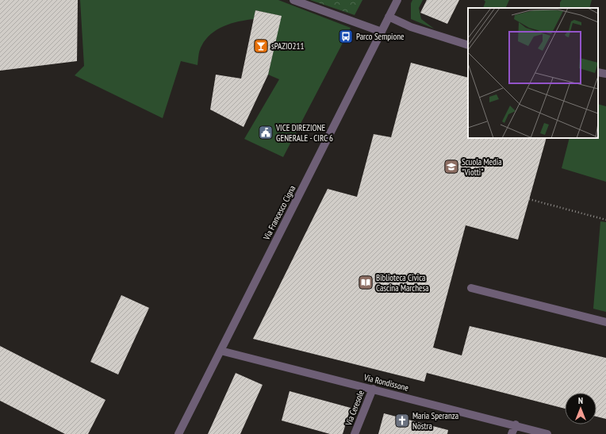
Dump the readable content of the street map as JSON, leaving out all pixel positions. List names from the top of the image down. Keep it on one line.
{"streets":{"street":["Via Francesco Cigna","Via Rondissone","Via Ceresole"]},"crossings":[["Via Francesco Cigna","Via Rondissone"],["Via Rondissone","Via Ceresole"]],"places":{"bus stop":["Parco Sempione"],"bar":["sPAZIO211"],"public building":["VICE DIREZIONE GENERALE - CIRC 6"],"school or university":["Scuola Media \"Viotti\""],"library":["Biblioteca Civica Cascina Marchesa"],"church":["Maria Speranza Nostra"]},"north":"top"}
